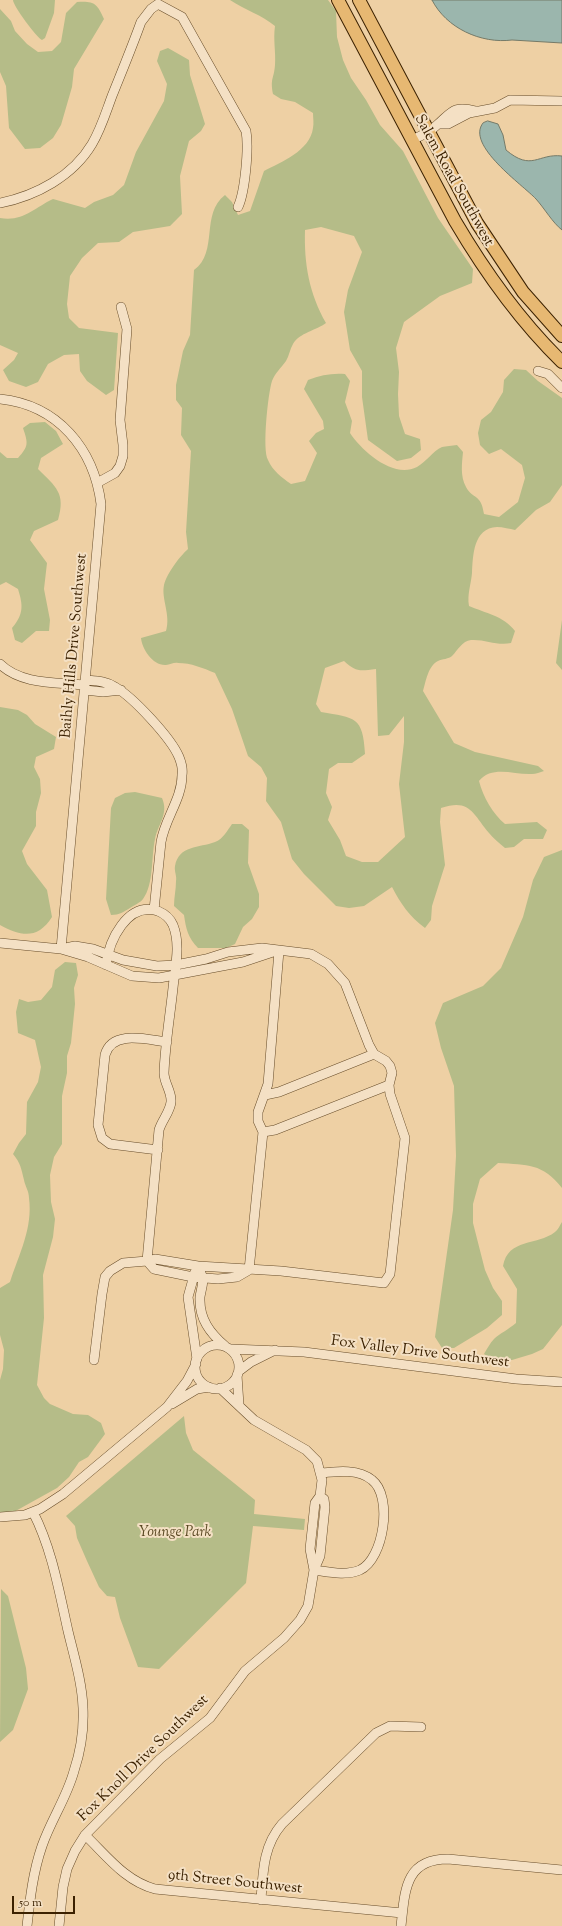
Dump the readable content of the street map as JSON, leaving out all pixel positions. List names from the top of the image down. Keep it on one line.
{"streets":{"main road":["Salem Road Southwest"],"street":["Baihly Hills Drive Southwest","Fox Valley Drive Southwest","Fox Knoll Drive Southwest","9th Street Southwest"]},"crossings":[["Fox Knoll Drive Southwest","9th Street Southwest"]],"parks":["Younge Park"],"scale_bar":"50 m"}
